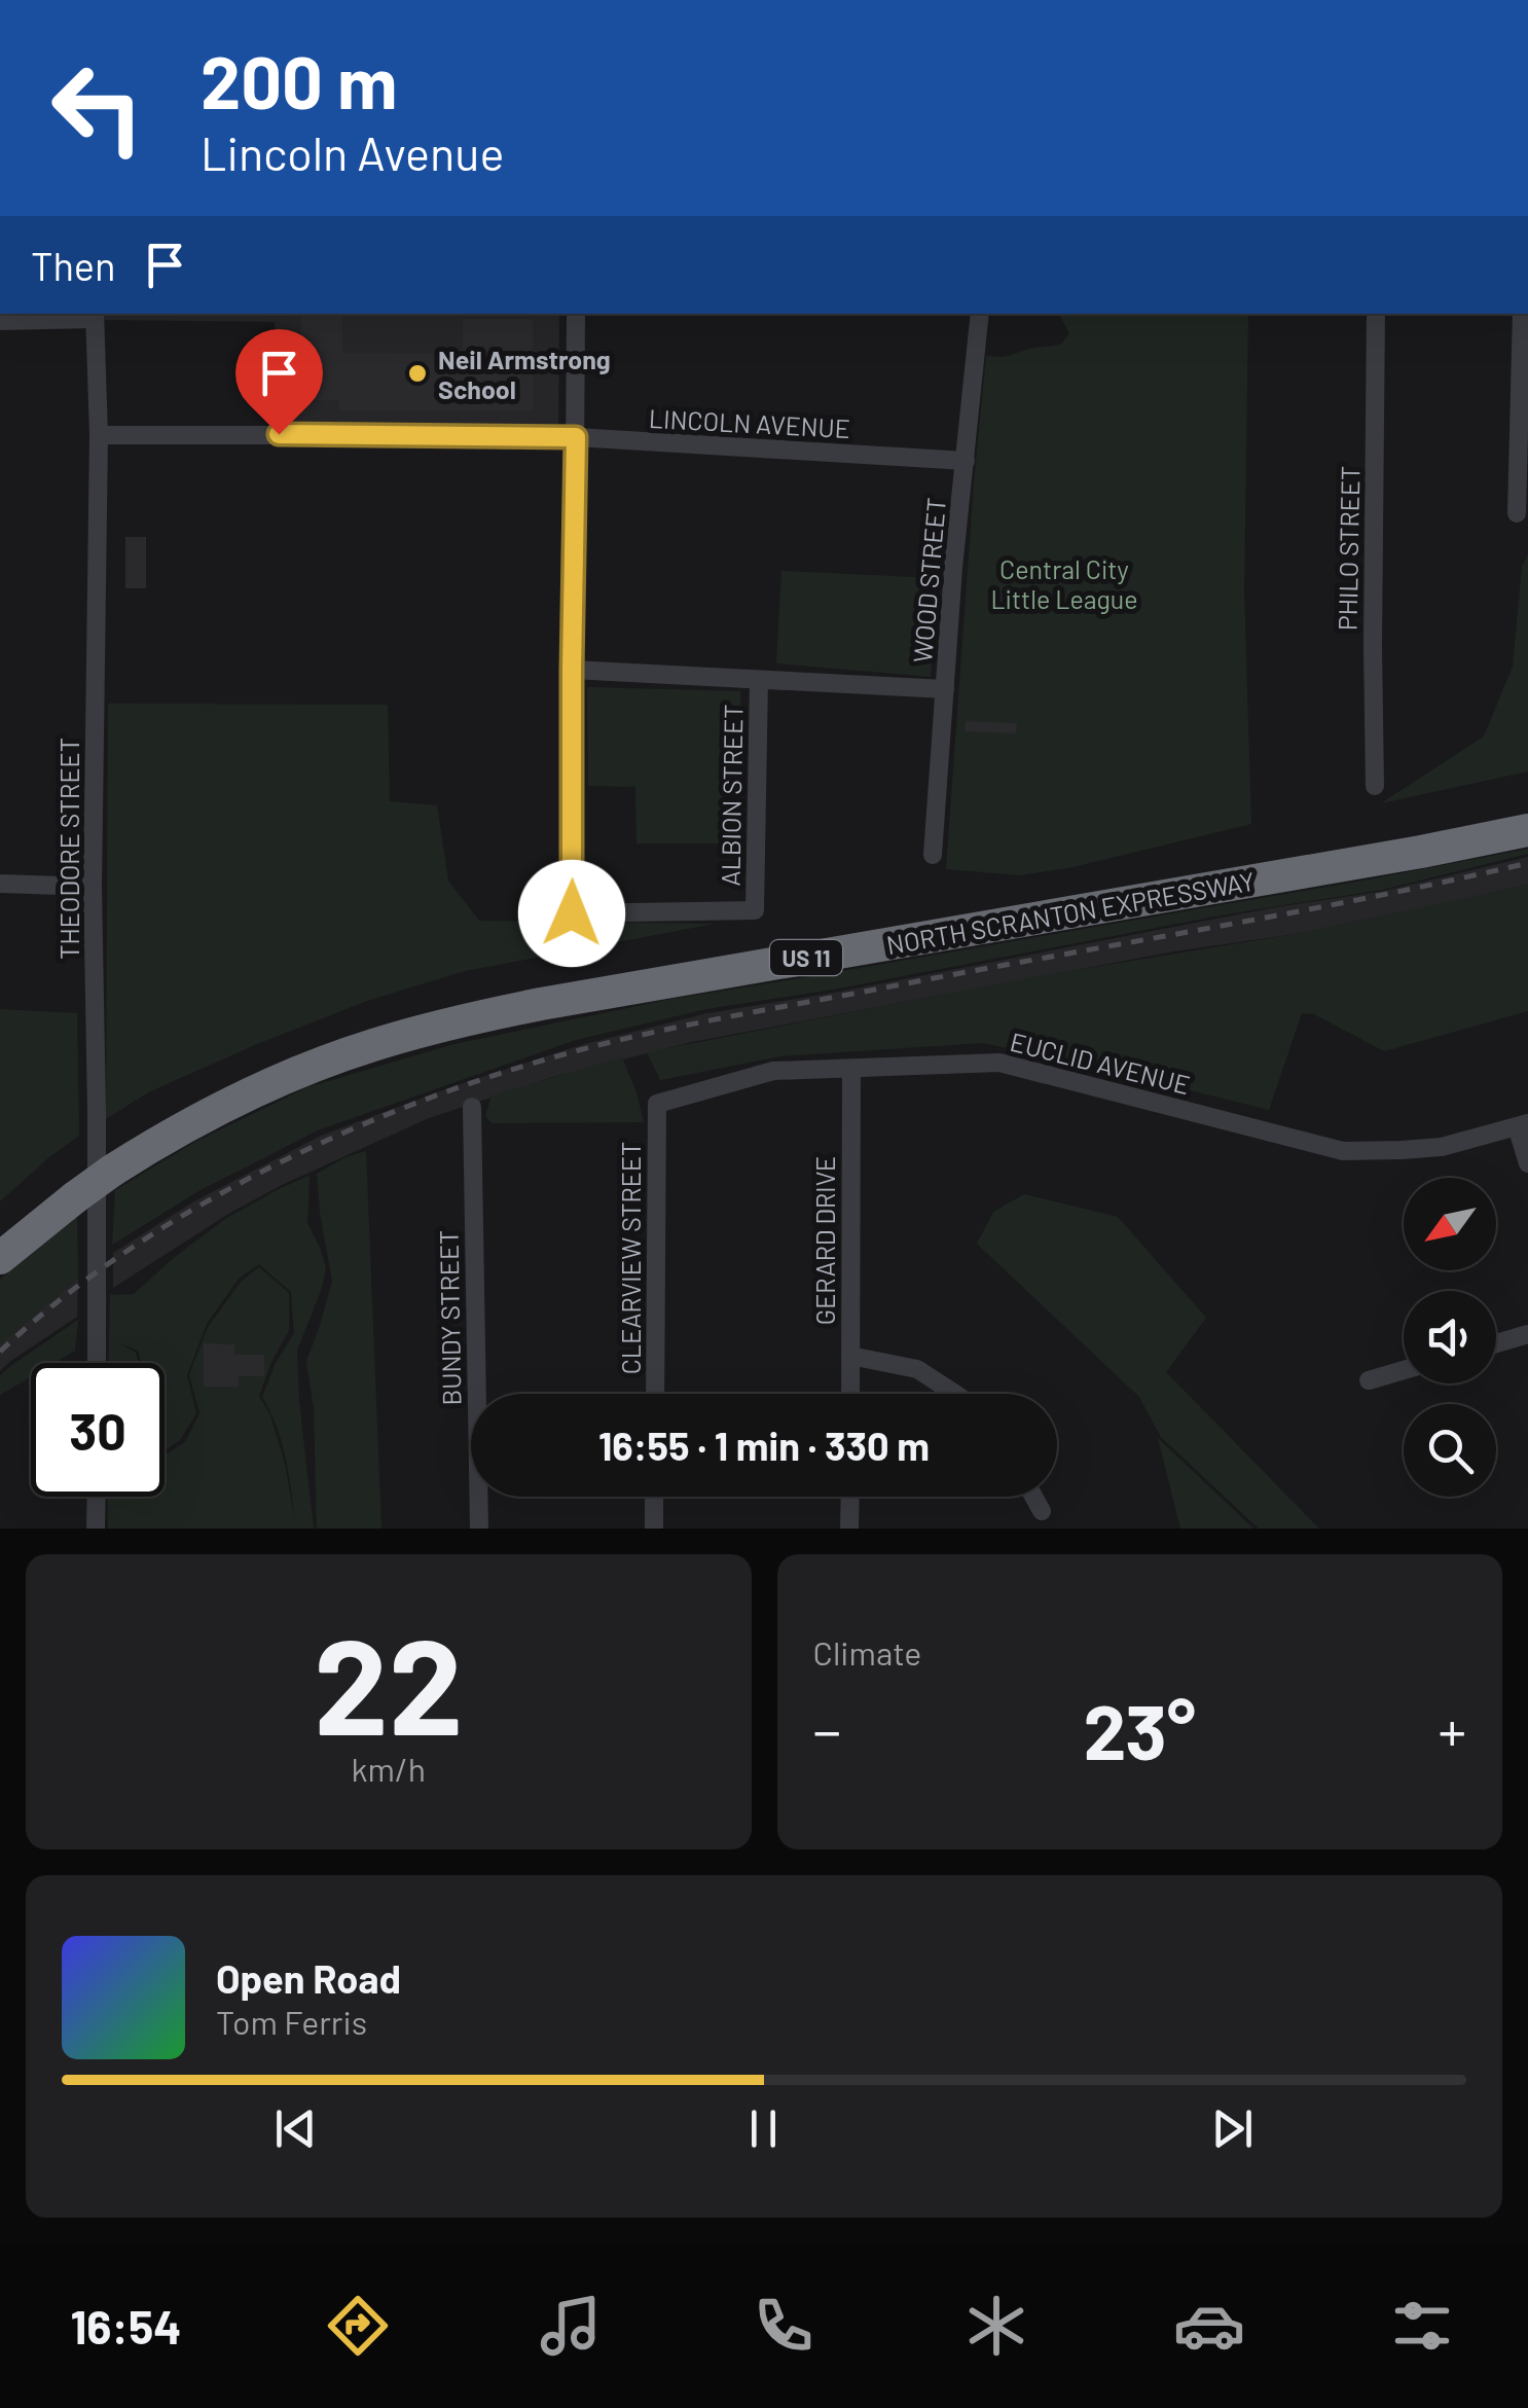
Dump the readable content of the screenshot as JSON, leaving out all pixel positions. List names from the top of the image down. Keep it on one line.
{"streets":{"highway":["NORTH SCRANTON EXPRESSWAY","US 11"],"street":["LINCOLN AVENUE","PHILO STREET","WOOD STREET","ALBION STREET","THEODORE STREET","EUCLID AVENUE","GERARD DRIVE","CLEARVIEW STREET","BUNDY STREET"]},"crossings":[["LINCOLN AVENUE","WOOD STREET"],["LINCOLN AVENUE","THEODORE STREET"],["EUCLID AVENUE","GERARD DRIVE"],["EUCLID AVENUE","CLEARVIEW STREET"]],"parks":["Central City Little League"],"places":["Neil Armstrong School"],"north":"bottom left","page":{"turn":["200 m","Lincoln Avenue"],"then":"Then","limit":"30","trip":"16:55 · 1 min · 330 m","tile":[["22","km/h"],"Climate"],"heat":["−","23°","+"],"song":["Open Road","Tom Ferris"],"tabs":"16:54"}}
